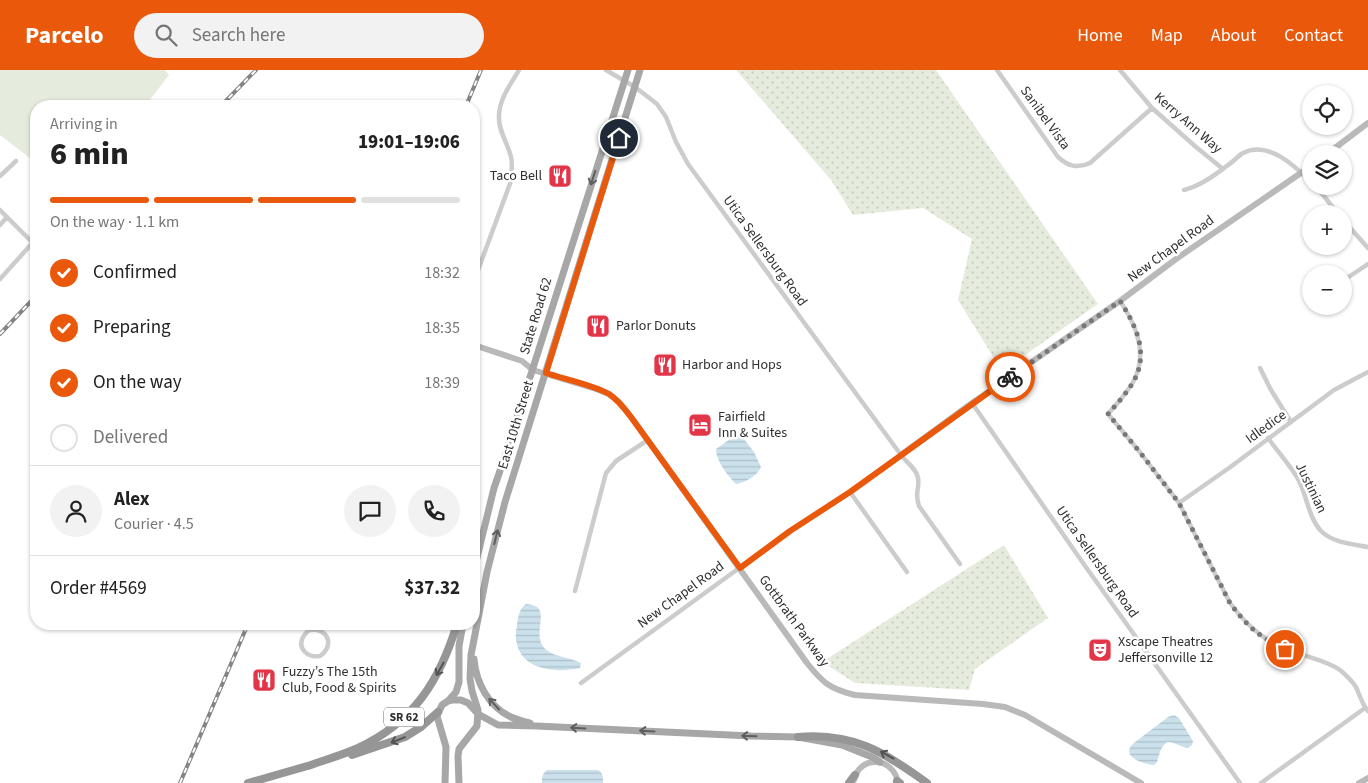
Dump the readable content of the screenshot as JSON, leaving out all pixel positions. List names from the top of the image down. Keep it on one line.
{"streets":{"highway":["SR 62"],"main road":["State Road 62","East 10th Street"],"street":["Sanibel Vista","Kerry Ann Way","New Chapel Road","Utica Sellersburg Road","Idledice","Justinian","Gottbrath Parkway"]},"crossings":[["Sanibel Vista","Kerry Ann Way"],["New Chapel Road","Utica Sellersburg Road"],["New Chapel Road","Gottbrath Parkway"],["Utica Sellersburg Road","State Road 62"],["Utica Sellersburg Road","East 10th Street"],["State Road 62","Gottbrath Parkway"],["East 10th Street","Gottbrath Parkway"],["Idledice","Justinian"]],"one_way":["State Road 62","East 10th Street"],"places":{"restaurant":["Taco Bell","Parlor Donuts","Harbor and Hops","Fuzzy’s The 15th Club, Food & Spirits"],"hotel":["Fairfield Inn & Suites"],"theatre":["Xscape Theatres Jeffersonville 12"]},"page":{"header":"Parcelo","search":"Search here","nav":["Home","Map","About","Contact"],"map_buttons":["+","−"],"heading":["6 min","Arriving in","19:01–19:06"],"panel":["Alex","Courier · 4.5","Order #4569","$37.32"],"bar":"On the way · 1.1 km","list":[["Confirmed","18:32"],["Preparing","18:35"],["On the way","18:39"],"Delivered"]}}
